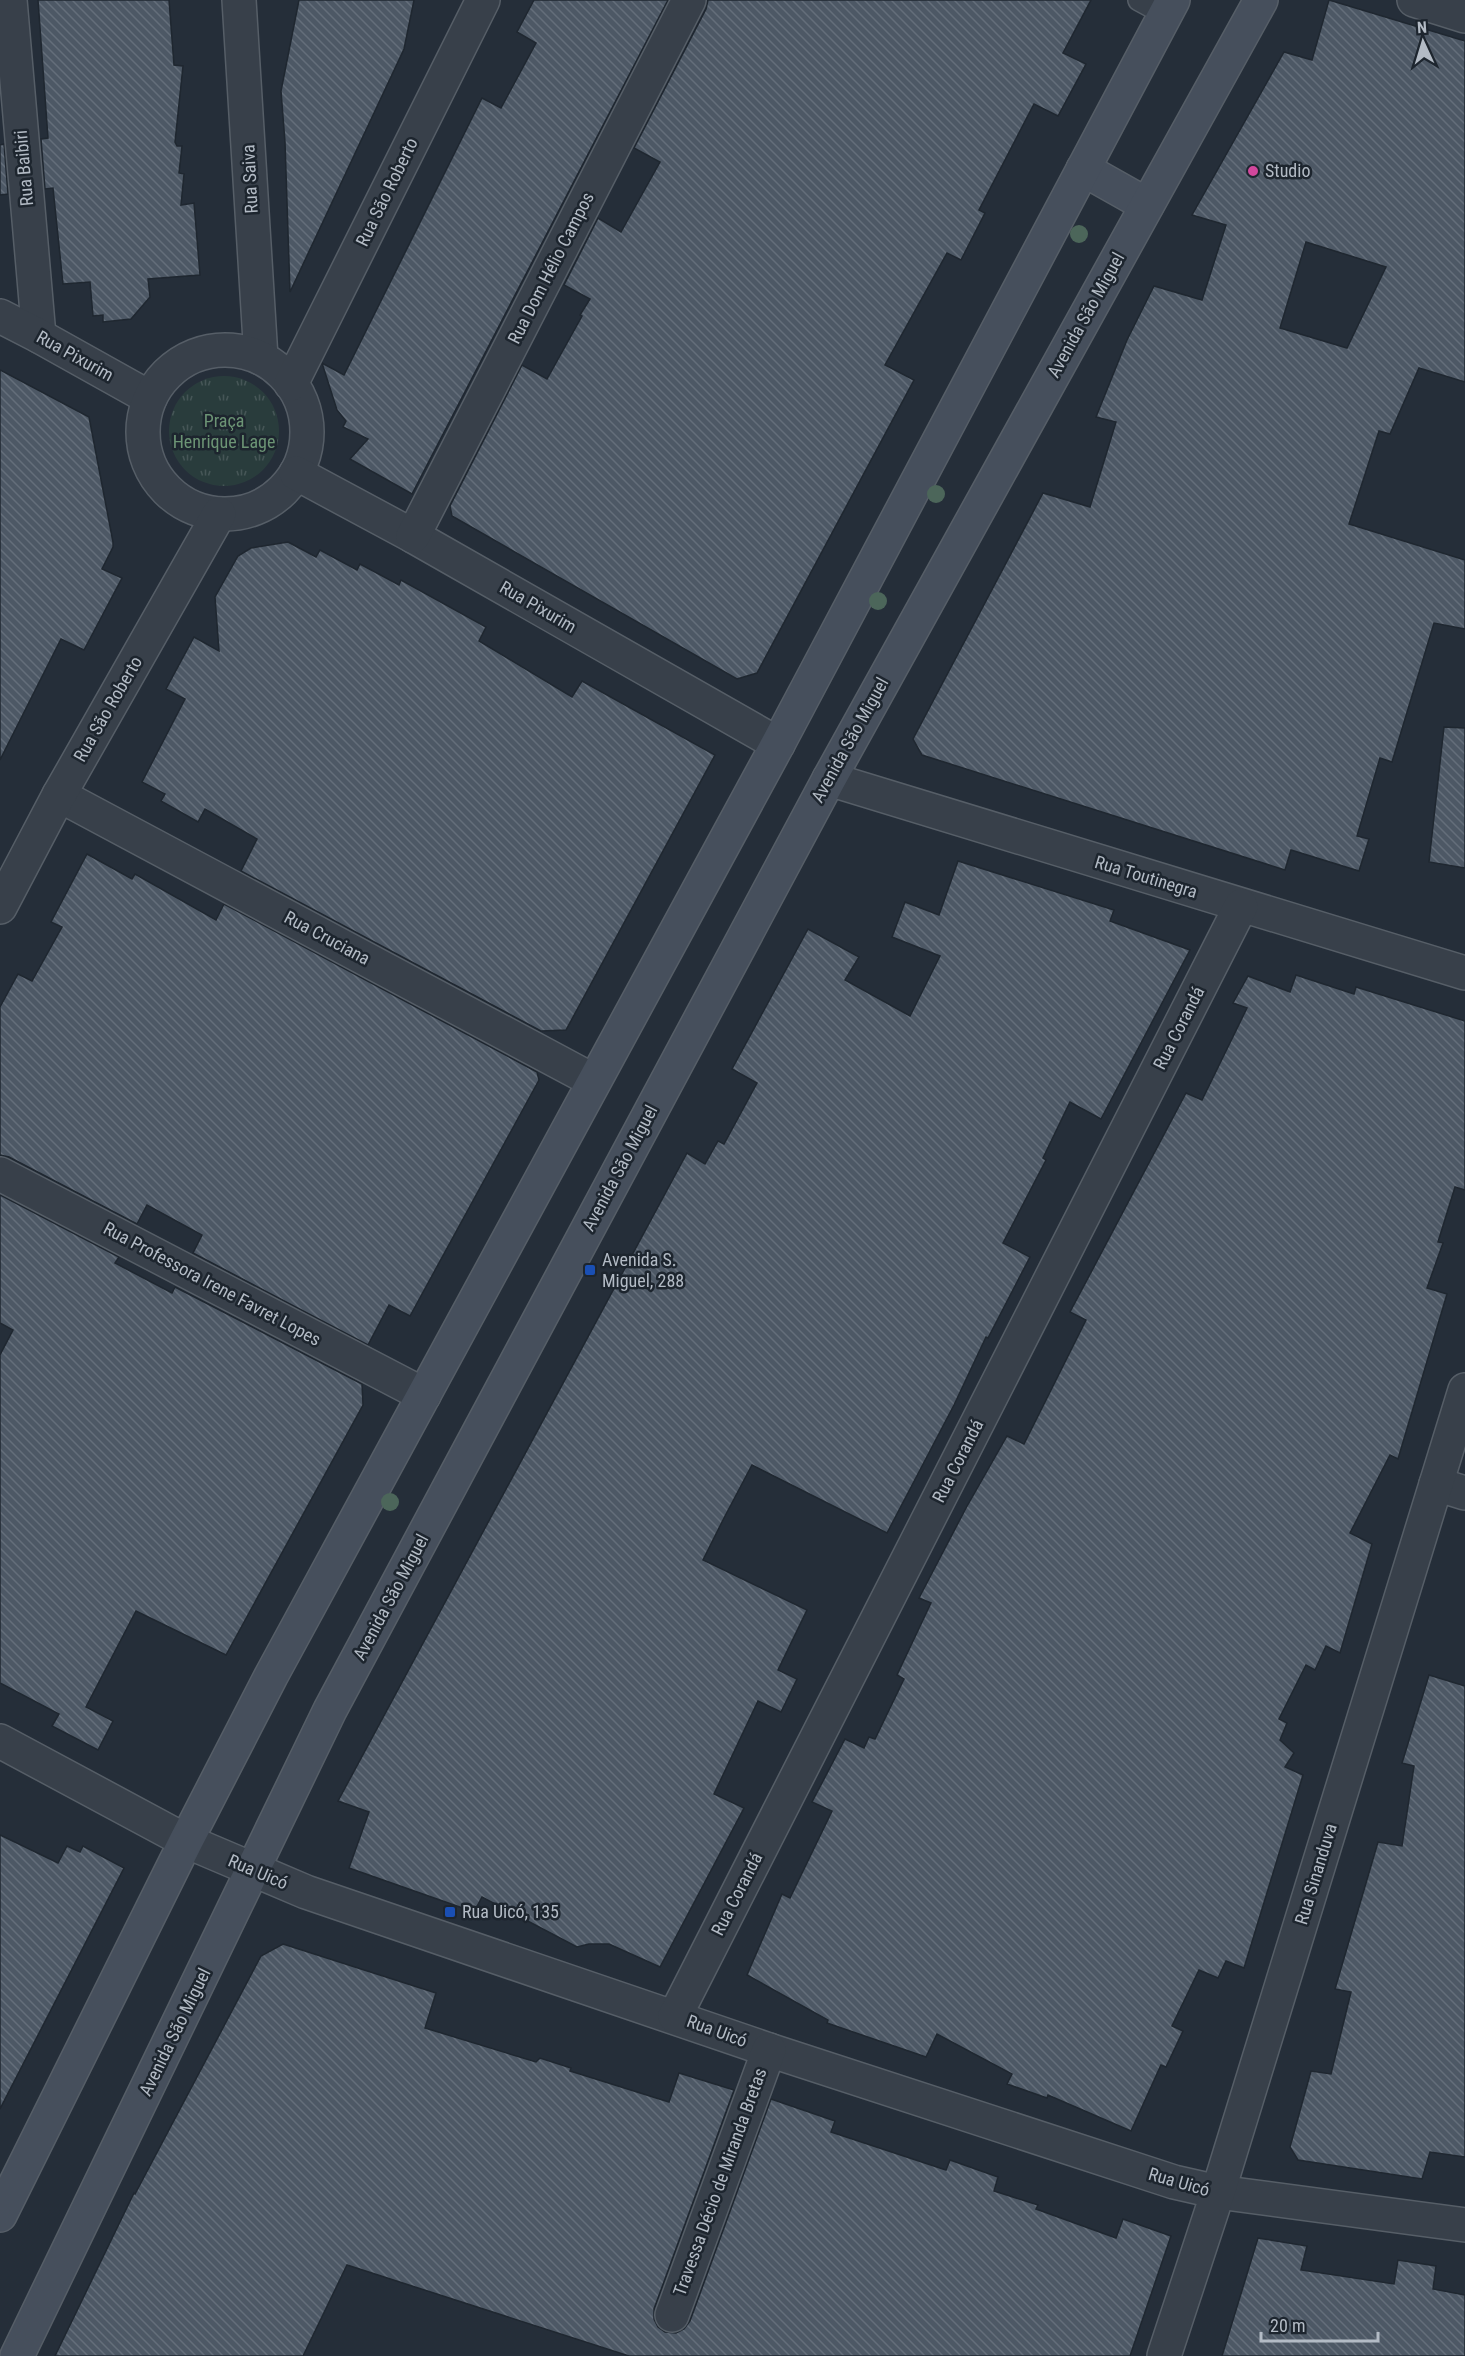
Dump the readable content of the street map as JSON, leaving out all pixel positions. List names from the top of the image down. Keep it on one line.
{"streets":{"main road":["Avenida São Miguel"],"street":["Rua Baibiri","Rua Saiva","Rua São Roberto","Rua Dom Hélio Campos","Rua Pixurim","Rua Toutinegra","Rua Cruciana","Rua Corandá","Rua Professora Irene Favret Lopes","Rua Uicó","Rua Sinanduva","Travessa Décio de Miranda Bretas"]},"crossings":[["Rua Baibiri","Rua Pixurim"],["Rua Saiva","Rua São Roberto"],["Rua Saiva","Rua Pixurim"],["Rua São Roberto","Rua Pixurim"],["Rua São Roberto","Rua Cruciana"],["Rua Dom Hélio Campos","Rua Pixurim"],["Avenida São Miguel","Rua Toutinegra"],["Avenida São Miguel","Rua Uicó"],["Rua Toutinegra","Rua Corandá"],["Rua Corandá","Rua Uicó"],["Rua Uicó","Rua Sinanduva"],["Rua Uicó","Travessa Décio de Miranda Bretas"]],"parks":["Praça Henrique Lage"],"places":{"other":["Studio"],"transit":["Avenida S. Miguel, 288","Rua Uicó, 135"]},"scale_bar":"20 m","north":"top"}
